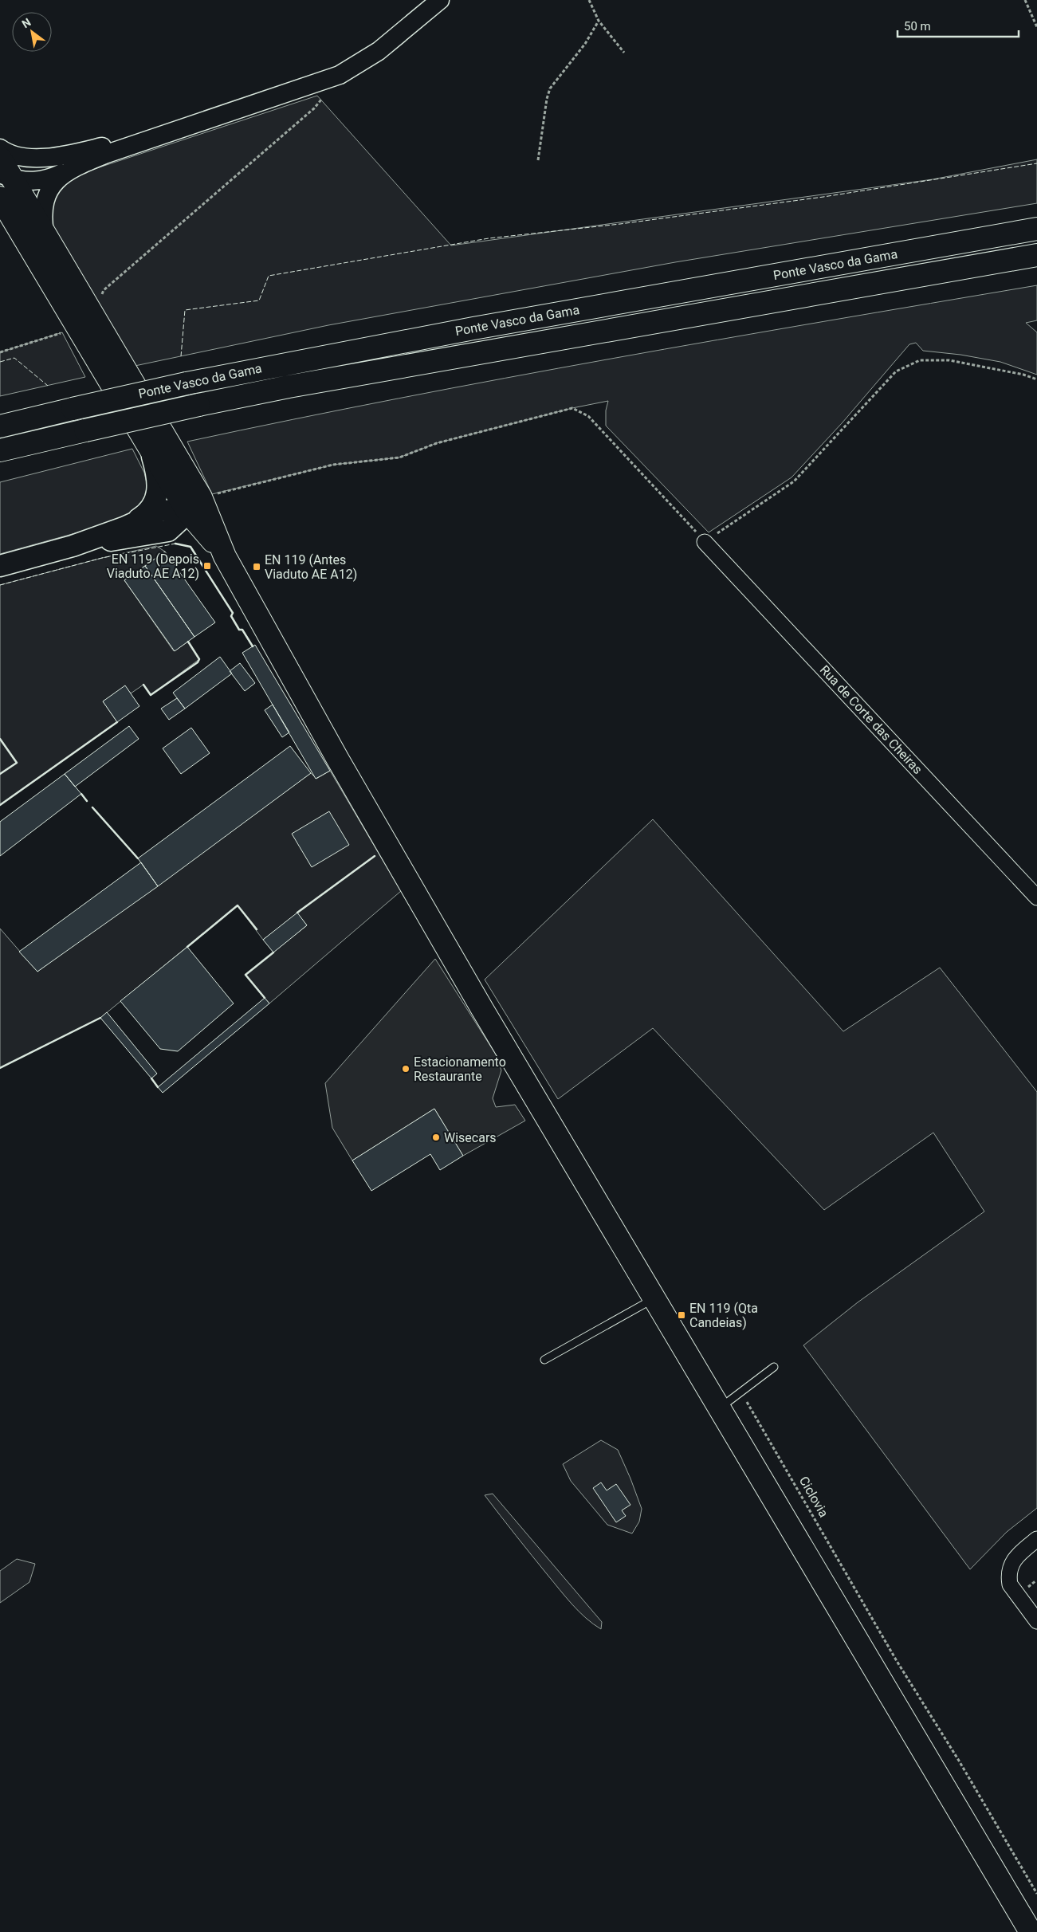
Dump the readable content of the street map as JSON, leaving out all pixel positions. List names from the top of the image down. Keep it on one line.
{"streets":{"main road":["Ponte Vasco da Gama"],"street":["Rua de Corte das Cheiras"],"path":["Ciclovia"]},"places":{"transit":["EN 119 (Depois Viaduto AE A12)","EN 119 (Antes Viaduto AE A12)","EN 119 (Qta Candeias)"],"other":["Estacionamento Restaurante","Wisecars"]},"scale_bar":"50 m","north":"top left"}
